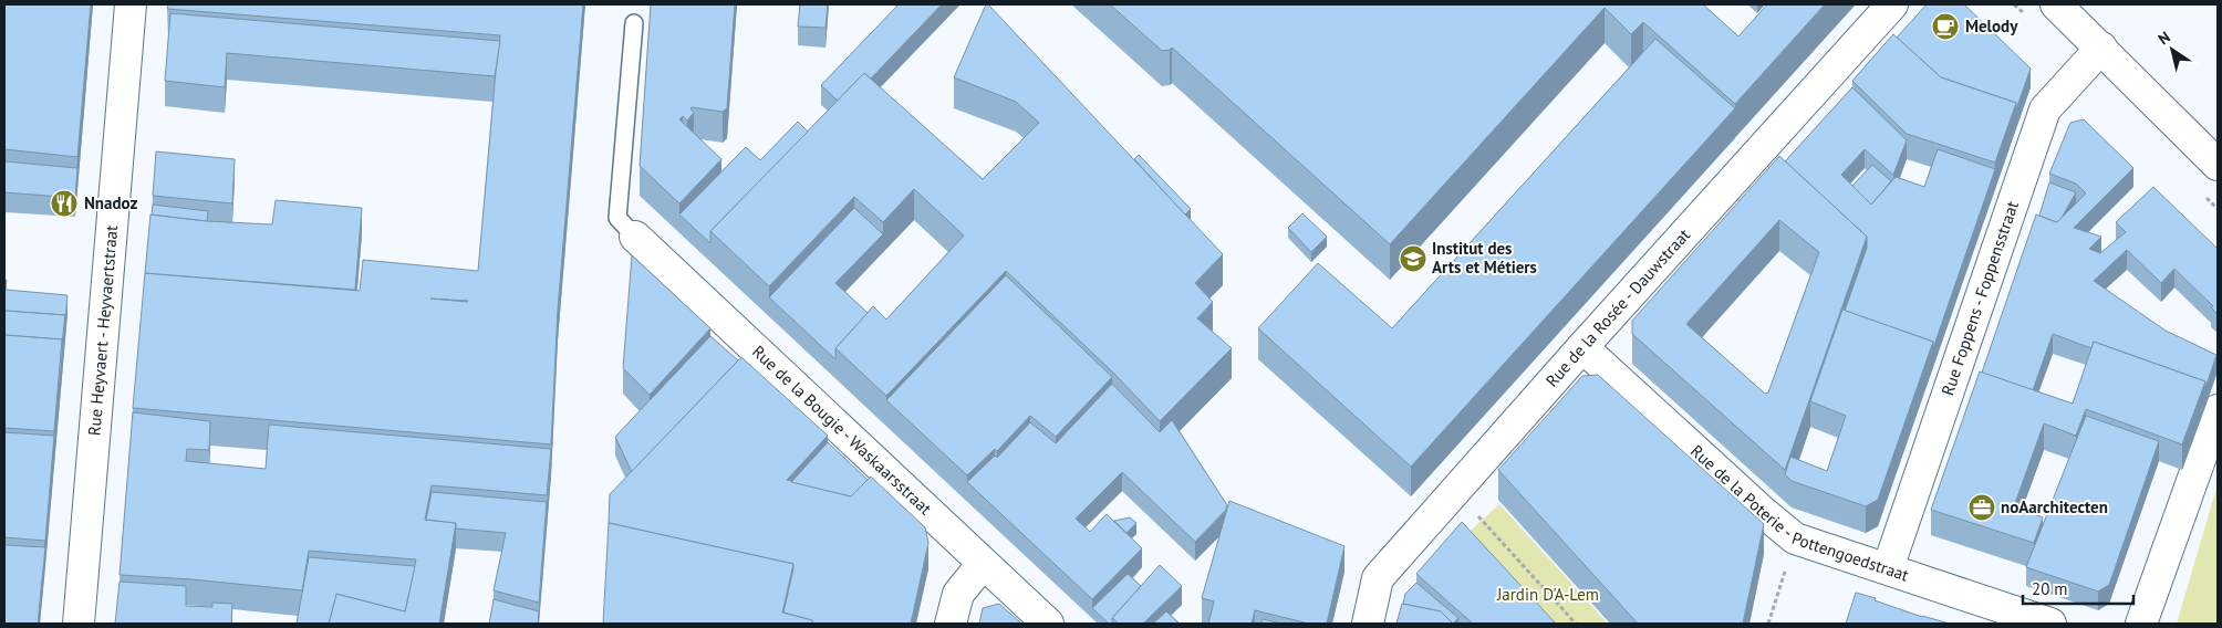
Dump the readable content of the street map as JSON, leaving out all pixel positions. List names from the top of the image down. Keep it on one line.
{"streets":{"street":["Rue Foppens - Foppensstraat","Rue de la Rosée - Dauwstraat","Rue Heyvaert - Heyvaertstraat","Rue de la Bougie - Waskaarsstraat","Rue de la Poterie - Pottengoedstraat"]},"crossings":[["Rue Foppens - Foppensstraat","Rue de la Poterie - Pottengoedstraat"],["Rue de la Rosée - Dauwstraat","Rue de la Poterie - Pottengoedstraat"]],"parks":["Jardin D'A-Lem"],"places":{"cafe":["Melody"],"restaurant":["Nnadoz"],"school or university":["Institut des Arts et Métiers"],"office":["noAarchitecten"]},"scale_bar":"20 m","north":"top left"}
